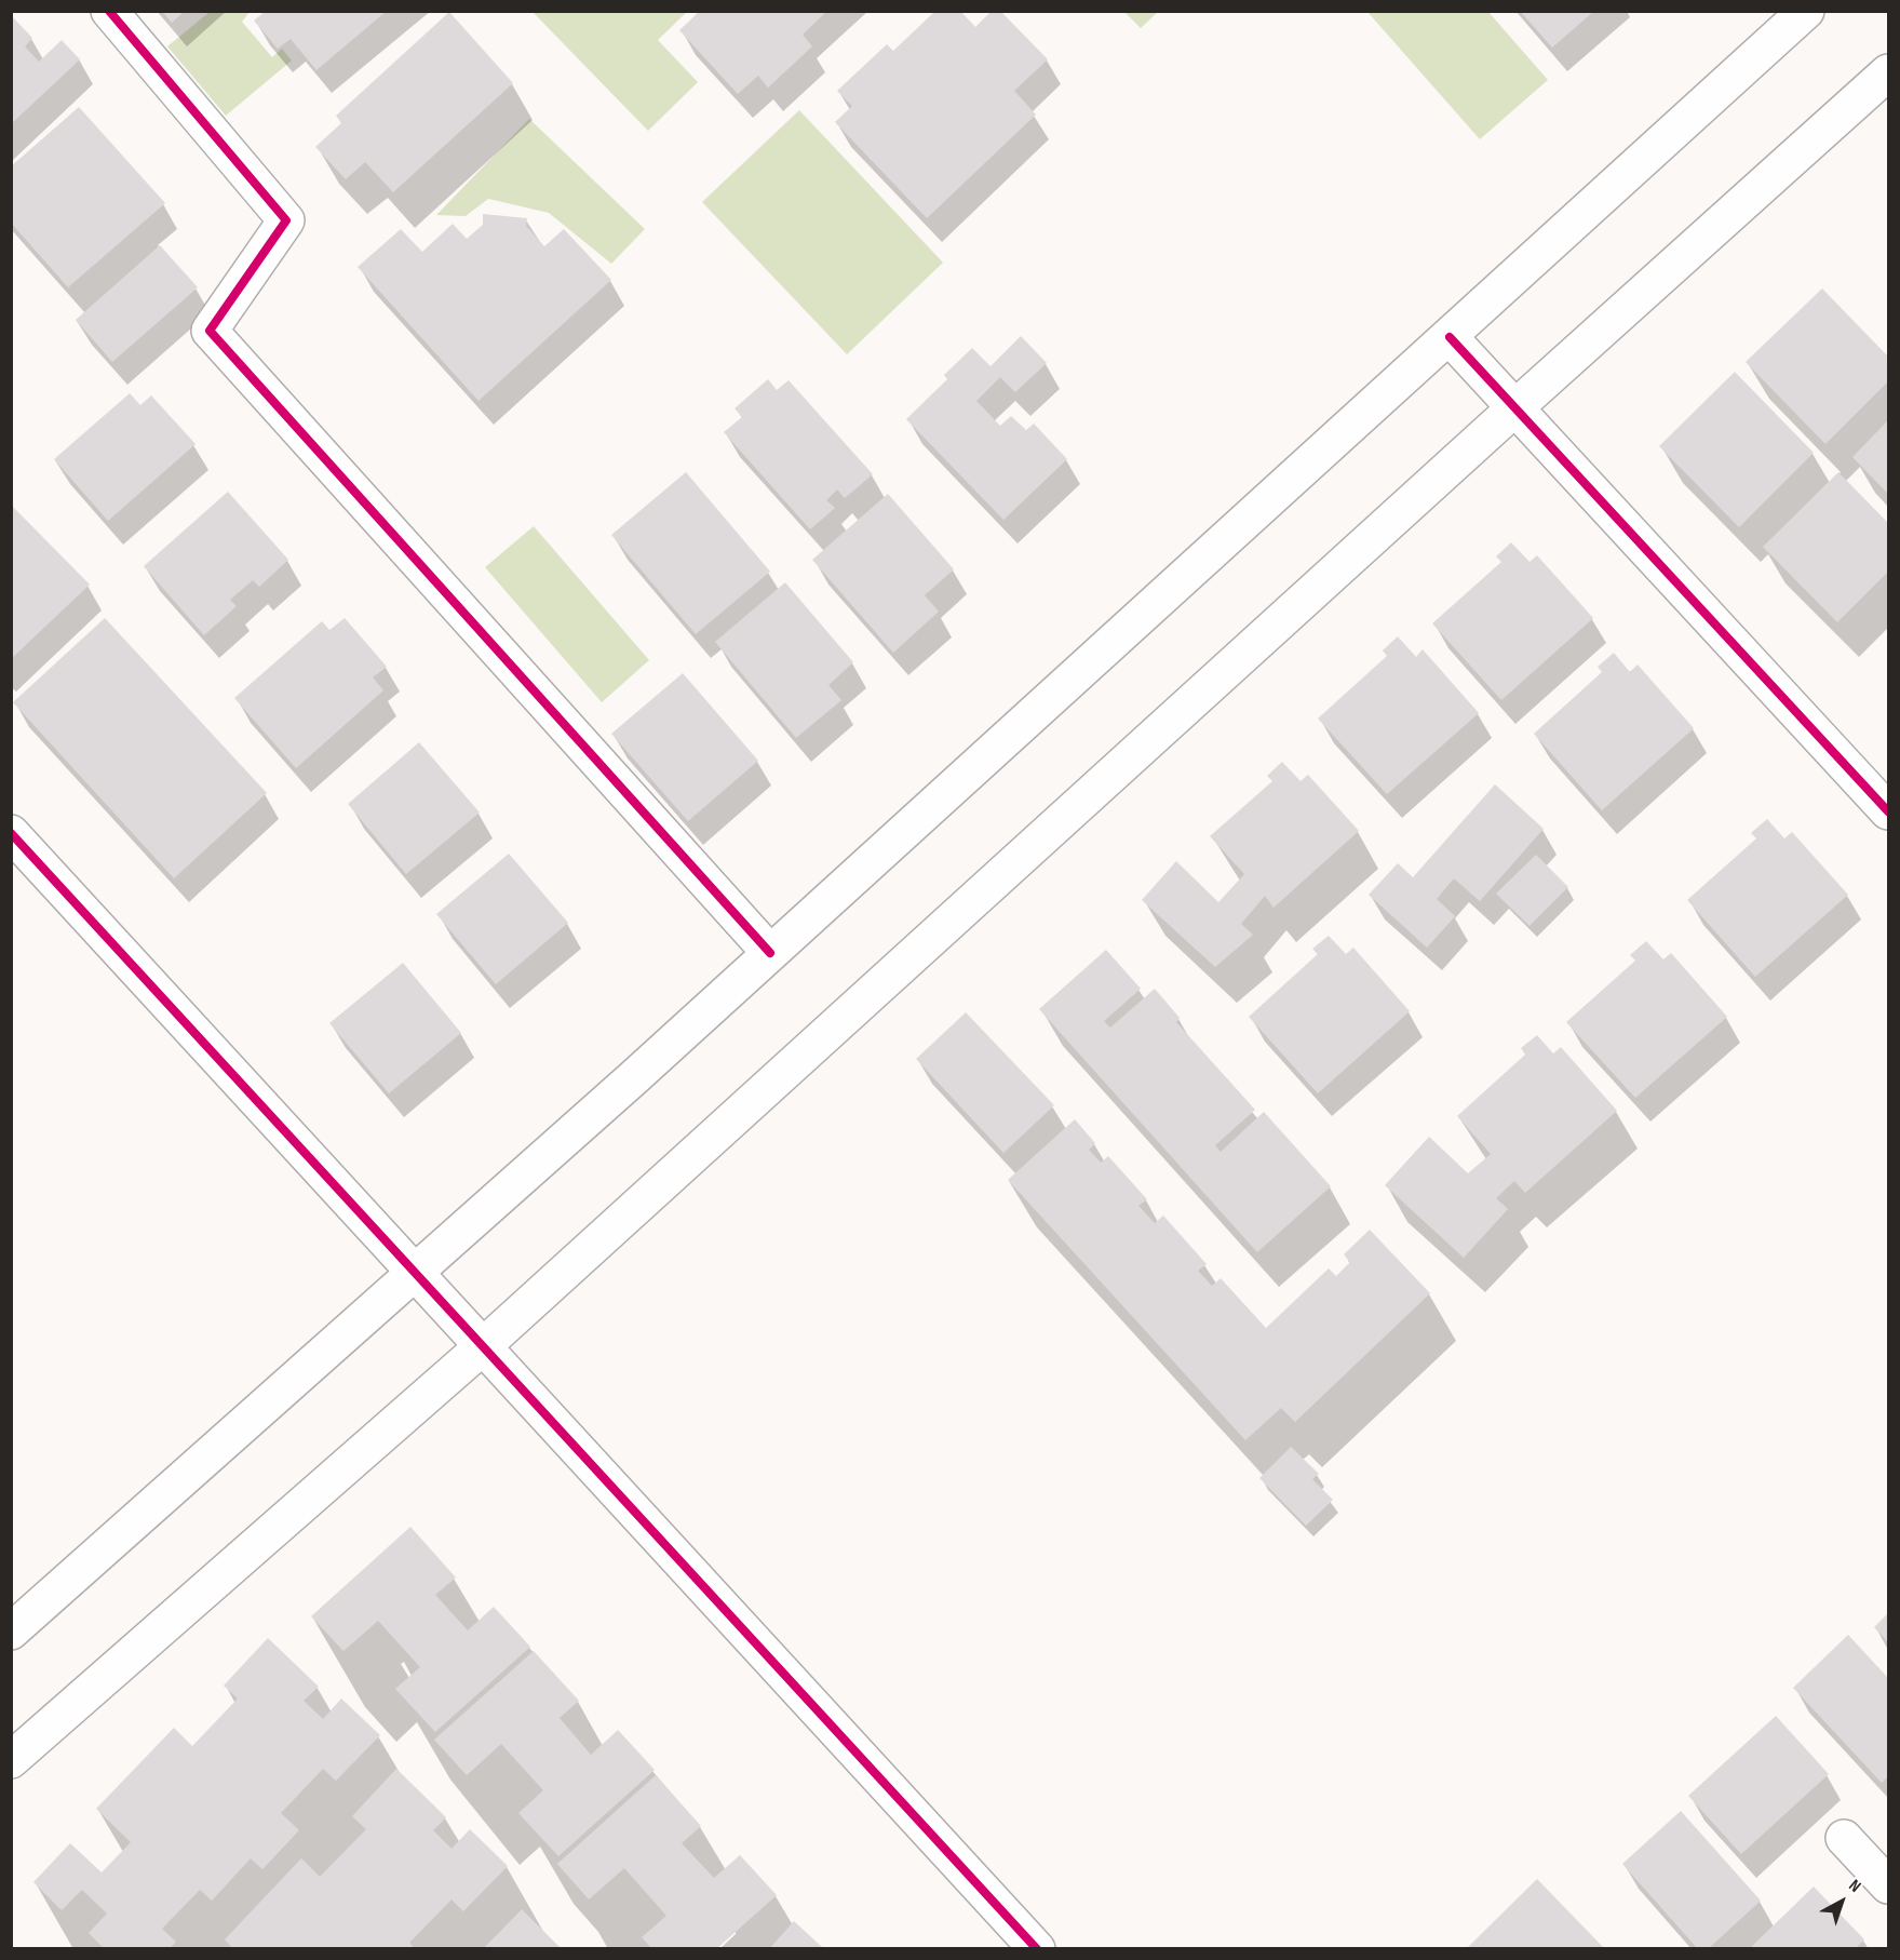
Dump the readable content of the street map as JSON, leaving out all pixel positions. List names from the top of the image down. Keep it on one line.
{"north":"top right"}
